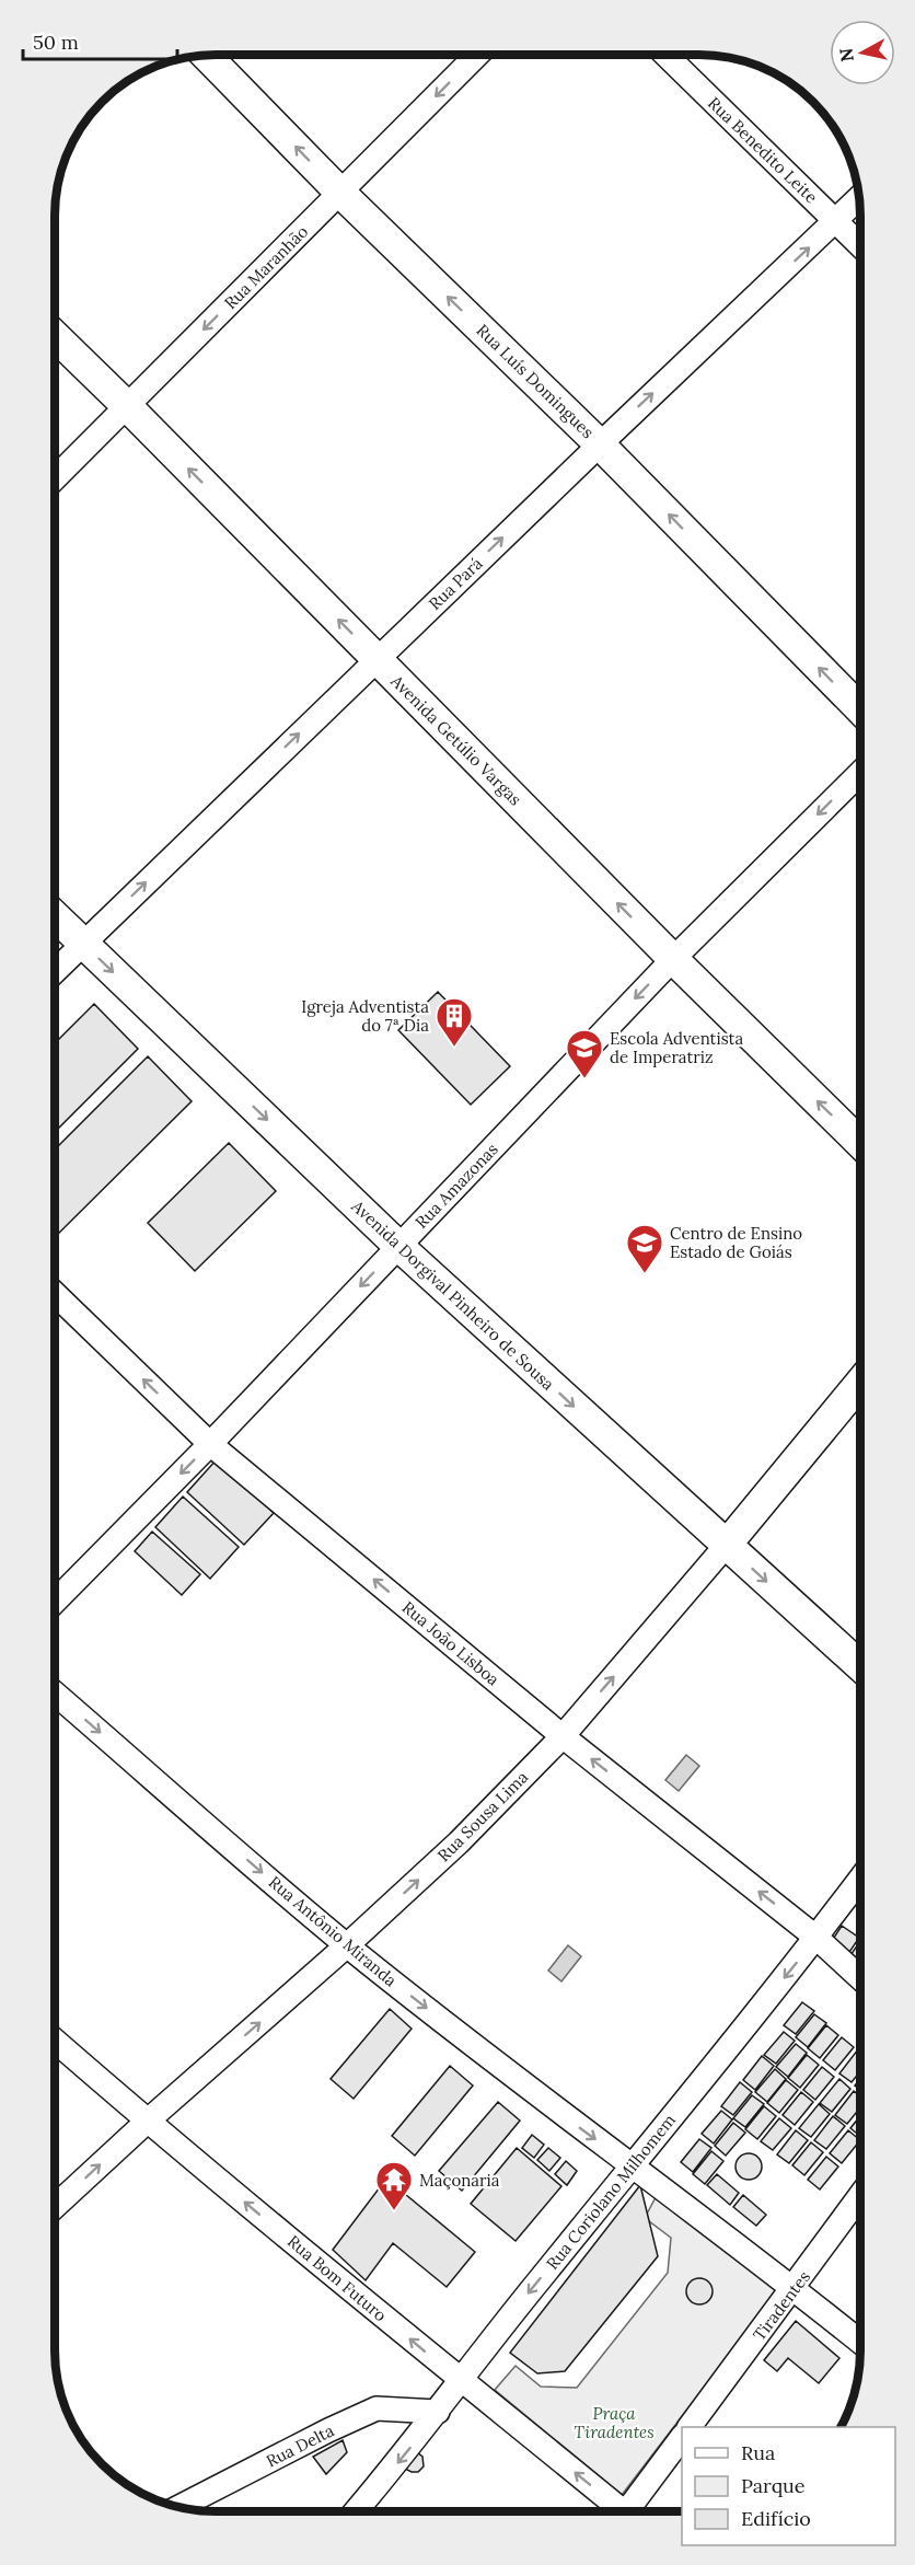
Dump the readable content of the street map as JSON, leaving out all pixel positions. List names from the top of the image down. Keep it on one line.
{"streets":{"main road":["Rua Luís Domingues","Avenida Getúlio Vargas","Avenida Dorgival Pinheiro de Sousa","Rua Sousa Lima"],"street":["Rua Benedito Leite","Rua Maranhão","Rua Pará","Rua Amazonas","Rua João Lisboa","Rua Antônio Miranda","Rua Coriolano Milhomem","Rua Bom Futuro","Tiradentes","Rua Delta"]},"crossings":[["Rua Benedito Leite","Rua Pará"],["Rua Maranhão","Rua Luís Domingues"],["Rua Maranhão","Avenida Getúlio Vargas"],["Rua Luís Domingues","Rua Pará"],["Rua Pará","Avenida Getúlio Vargas"],["Rua Pará","Avenida Dorgival Pinheiro de Sousa"],["Avenida Getúlio Vargas","Rua Amazonas"],["Rua Amazonas","Avenida Dorgival Pinheiro de Sousa"],["Rua Amazonas","Rua João Lisboa"],["Avenida Dorgival Pinheiro de Sousa","Rua Sousa Lima"],["Rua João Lisboa","Rua Sousa Lima"],["Rua João Lisboa","Rua Coriolano Milhomem"],["Rua Sousa Lima","Rua Antônio Miranda"],["Rua Sousa Lima","Rua Bom Futuro"],["Rua Antônio Miranda","Rua Coriolano Milhomem"],["Rua Antônio Miranda","Tiradentes"],["Rua Coriolano Milhomem","Rua Bom Futuro"],["Rua Coriolano Milhomem","Rua Delta"]],"one_way":["Rua Maranhão","Rua Luís Domingues","Rua Pará","Avenida Getúlio Vargas","Rua Amazonas","Avenida Dorgival Pinheiro de Sousa","Rua João Lisboa","Rua Sousa Lima","Rua Antônio Miranda","Rua Coriolano Milhomem","Rua Bom Futuro"],"parks":["Praça Tiradentes"],"places":{"building":["Igreja Adventista do 7ª Dia"],"school or university":["Escola Adventista de Imperatriz","Centro de Ensino Estado de Goiás"],"temple":["Maçonaria"]},"legend":["Rua","Parque","Edifício"],"scale_bar":"50 m","north":"left"}
